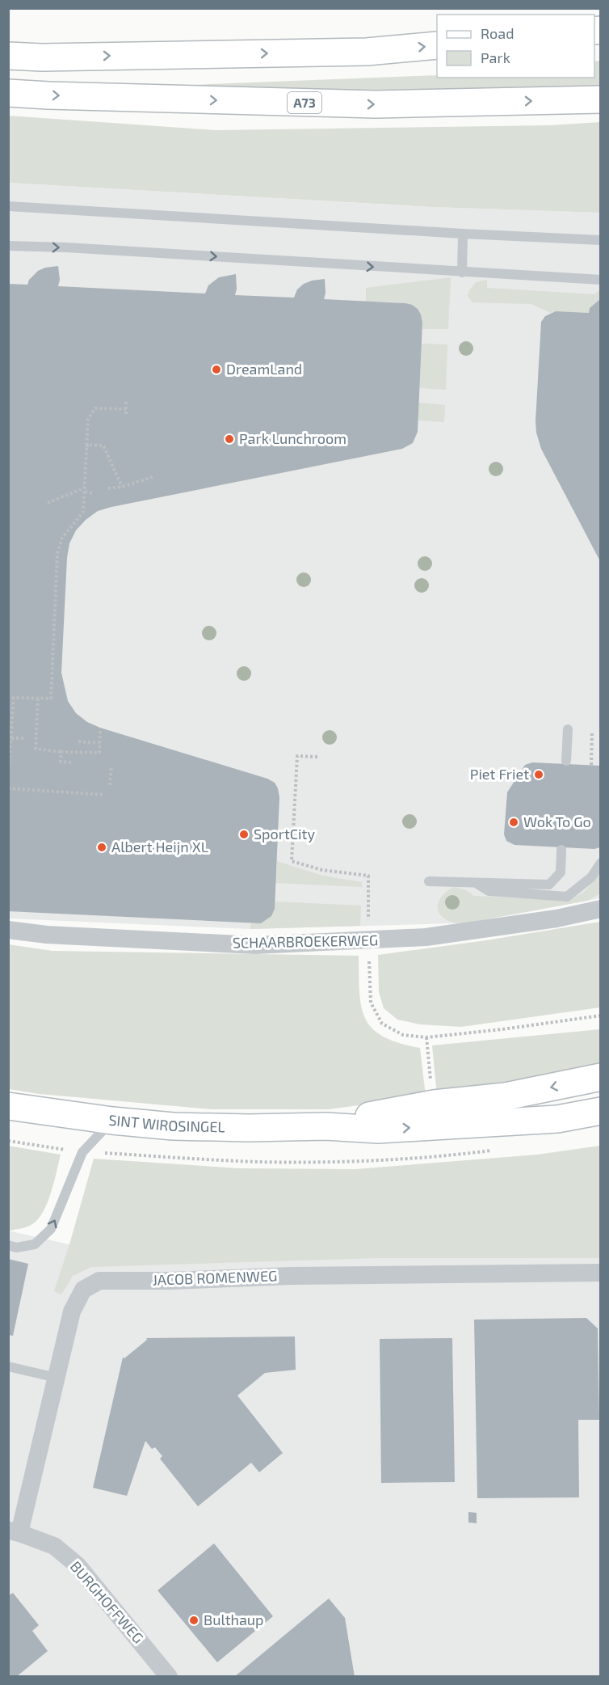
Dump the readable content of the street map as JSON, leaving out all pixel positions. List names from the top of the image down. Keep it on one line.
{"streets":{"main road":["A73","SINT WIROSINGEL"],"street":["SCHAARBROEKERWEG","JACOB ROMENWEG","BURGHOFFWEG"]},"crossings":[["JACOB ROMENWEG","BURGHOFFWEG"]],"places":["DreamLand","Park Lunchroom","Piet Friet","Wok To Go","SportCity","Albert Heijn XL","Bulthaup"],"legend":["Road","Park"]}
